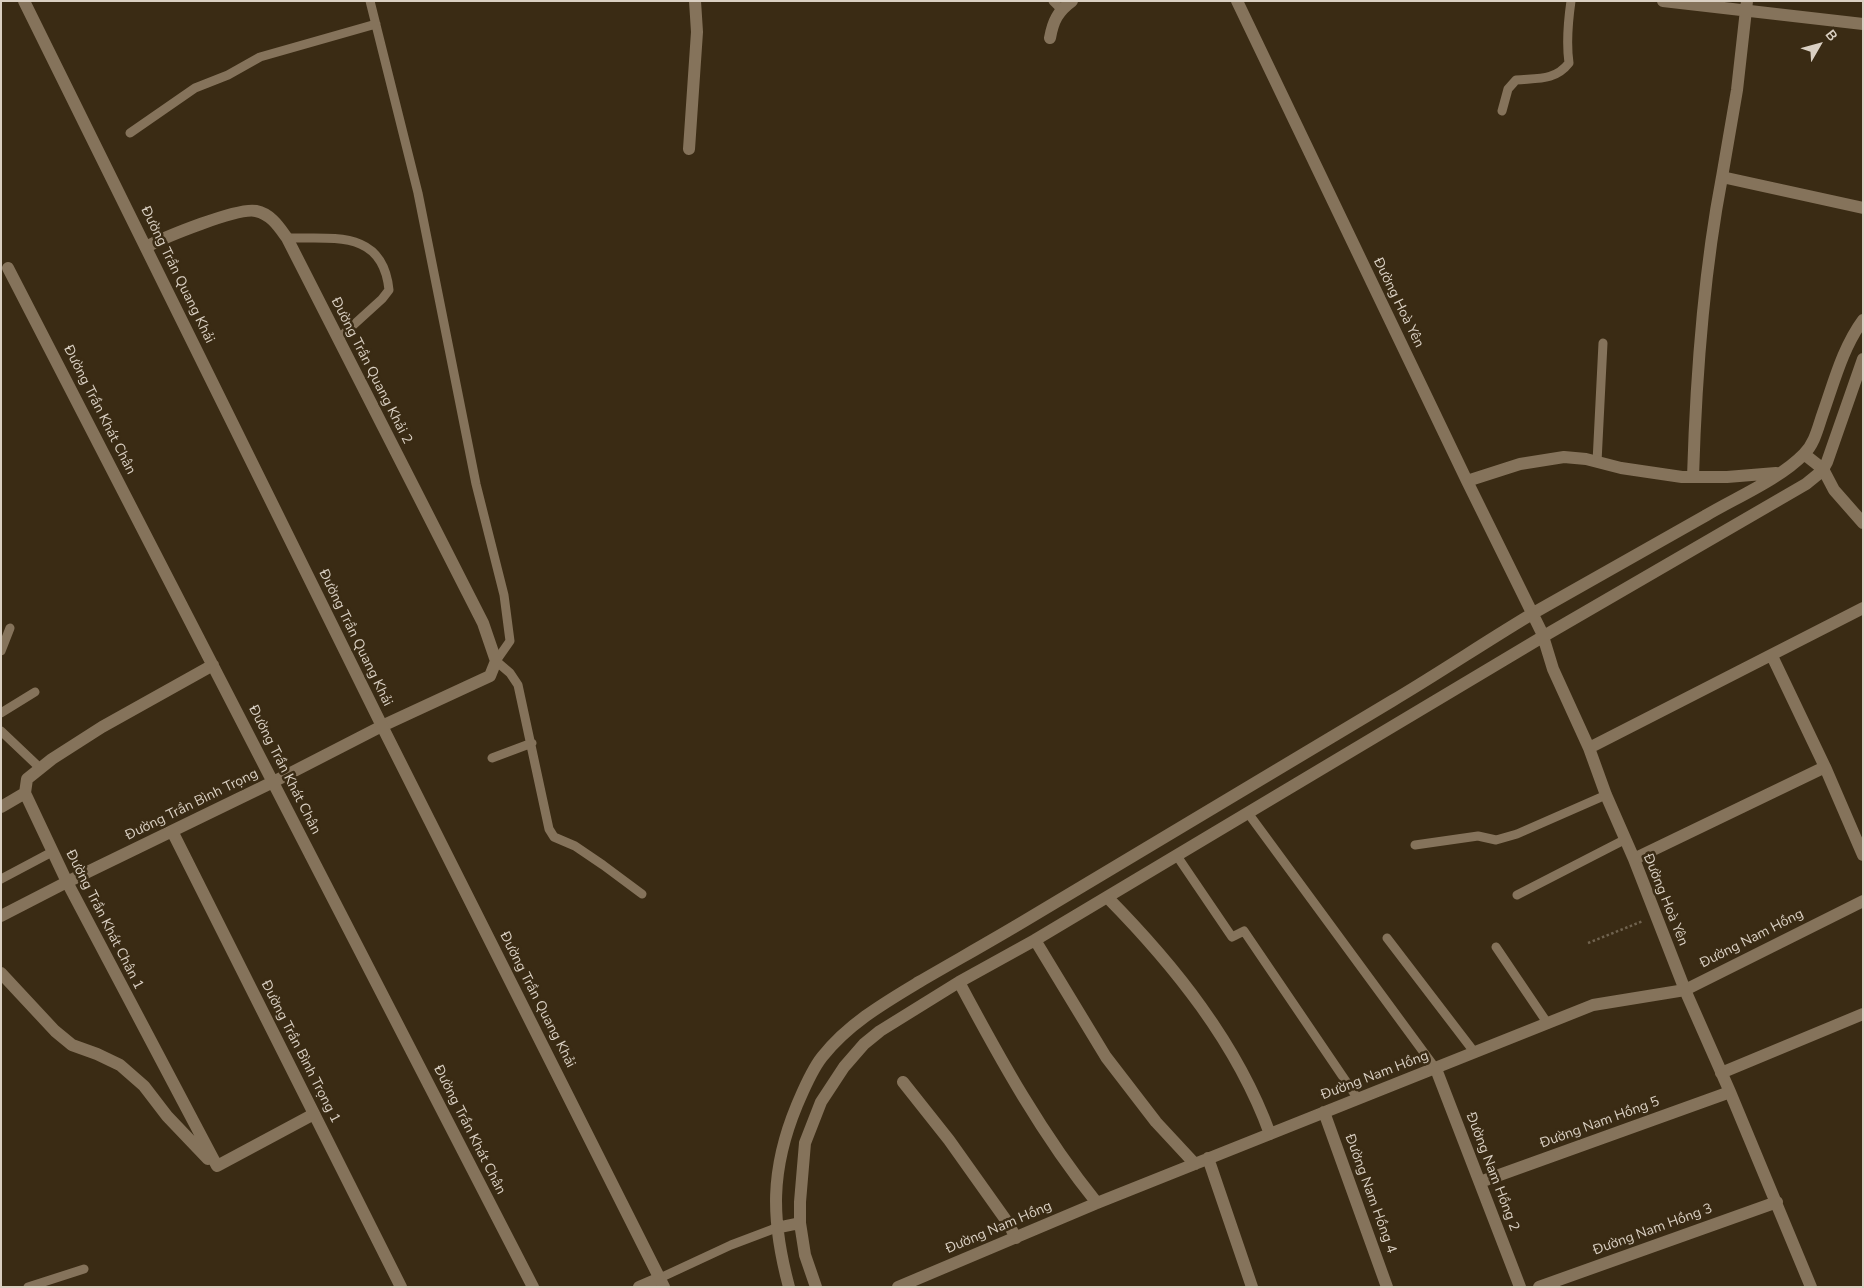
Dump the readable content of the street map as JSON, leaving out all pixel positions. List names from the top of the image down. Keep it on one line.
{"streets":{"street":["Đường Trần Quang Khải","Đường Hoà Yên","Đường Trần Quang Khải 2","Đường Trần Khát Chân","Đường Trần Bình Trọng","Đường Trần Khát Chân 1","Đường Nam Hồng","Đường Trần Bình Trọng 1","Đường Nam Hồng 5","Đường Nam Hồng 2","Đường Nam Hồng 4","Đường Nam Hồng 3"]},"crossings":[["Đường Trần Quang Khải","Đường Trần Quang Khải 2"],["Đường Trần Quang Khải","Đường Trần Bình Trọng"],["Đường Hoà Yên","Đường Nam Hồng"],["Đường Hoà Yên","Đường Nam Hồng 5"],["Đường Hoà Yên","Đường Nam Hồng 3"],["Đường Trần Quang Khải 2","Đường Trần Bình Trọng"],["Đường Trần Khát Chân","Đường Trần Bình Trọng"],["Đường Trần Bình Trọng","Đường Trần Khát Chân 1"],["Đường Trần Bình Trọng","Đường Trần Bình Trọng 1"],["Đường Nam Hồng","Đường Nam Hồng 2"],["Đường Nam Hồng","Đường Nam Hồng 4"],["Đường Nam Hồng 5","Đường Nam Hồng 2"]],"north":"top right"}
